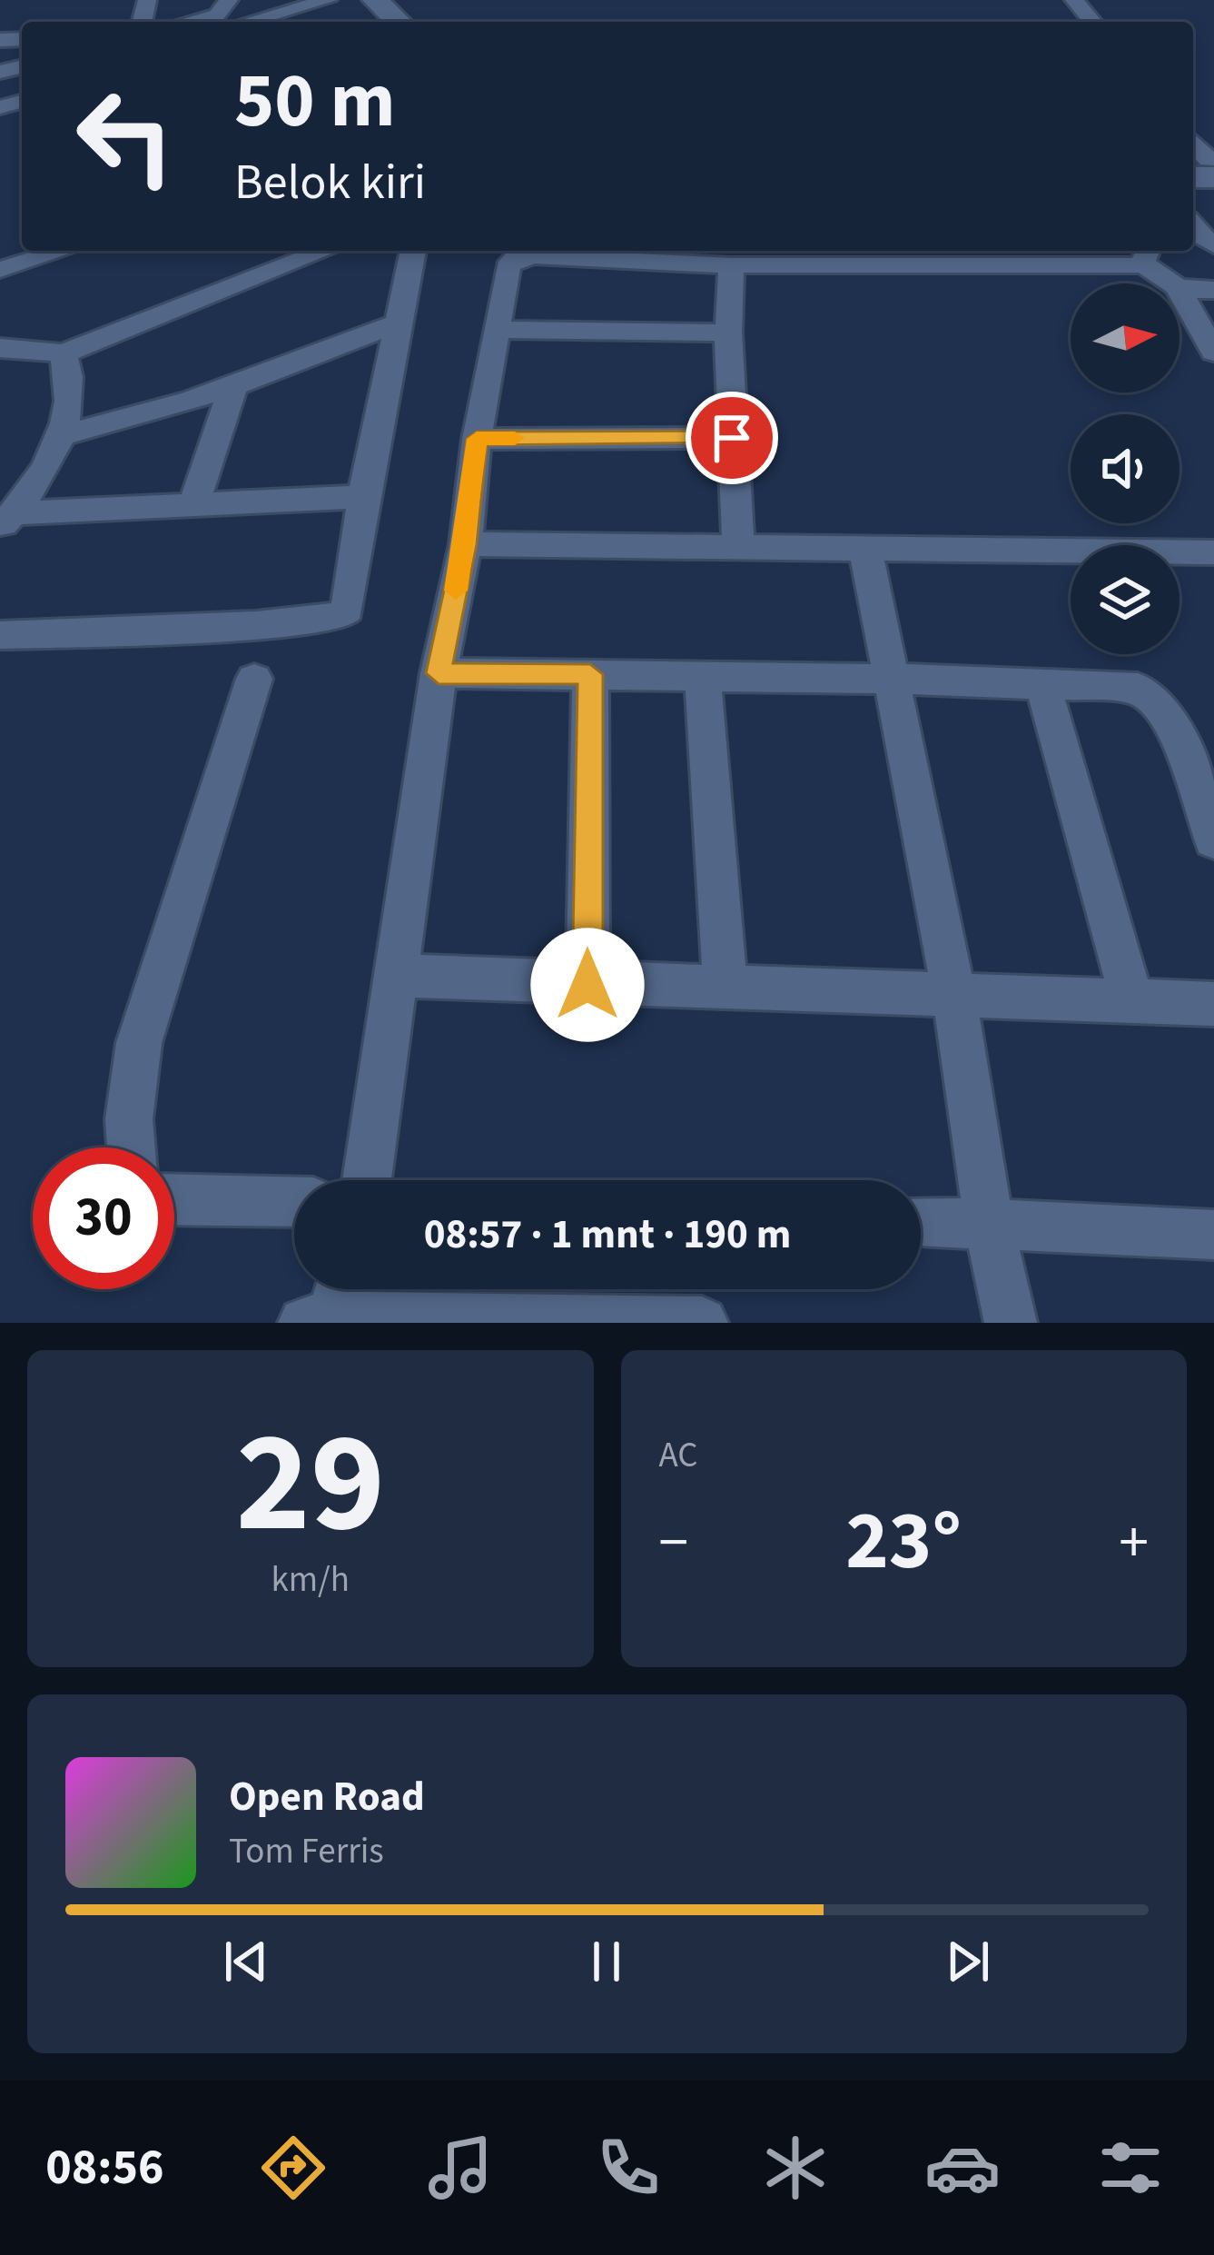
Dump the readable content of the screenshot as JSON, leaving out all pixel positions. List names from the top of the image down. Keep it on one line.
{"north":"right","page":{"turn":["50 m","Belok kiri"],"limit":"30","trip":"08:57 · 1 mnt · 190 m","tile":[["29","km/h"],"AC"],"heat":["−","23°","+"],"song":["Open Road","Tom Ferris"],"tabs":"08:56"}}
